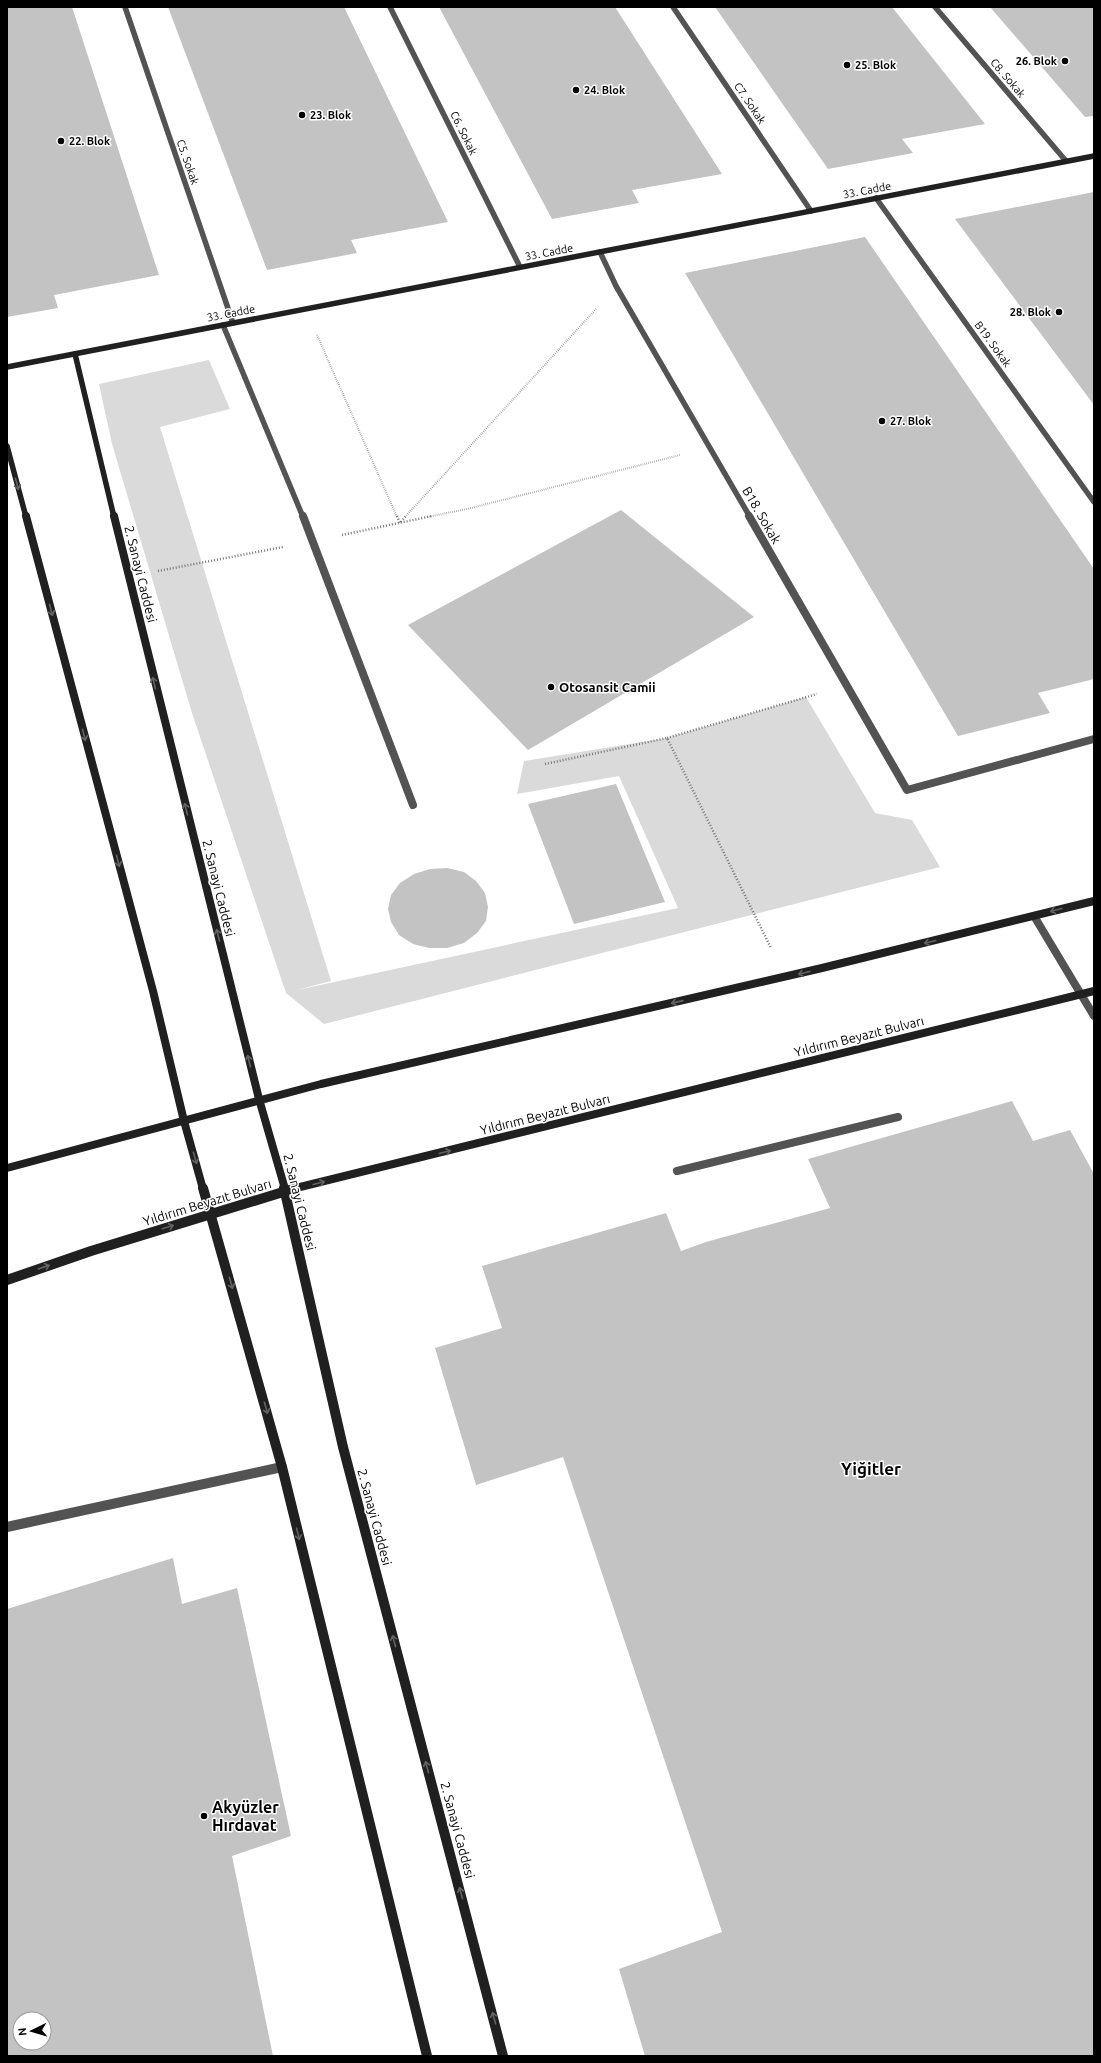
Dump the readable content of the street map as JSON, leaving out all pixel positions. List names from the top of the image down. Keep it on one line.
{"streets":{"main road":["33. Cadde","2. Sanayi Caddesi","Yıldırım Beyazıt Bulvarı"],"street":["C8. Sokak","C7. Sokak","C6. Sokak","C5. Sokak","B19. Sokak","B18. Sokak"]},"crossings":[["C8. Sokak","33. Cadde"],["C7. Sokak","33. Cadde"],["C6. Sokak","33. Cadde"],["C5. Sokak","33. Cadde"],["33. Cadde","B19. Sokak"],["33. Cadde","B18. Sokak"],["33. Cadde","2. Sanayi Caddesi"],["2. Sanayi Caddesi","Yıldırım Beyazıt Bulvarı"]],"one_way":["Yıldırım Beyazıt Bulvarı"],"districts":["Yiğitler"],"places":["26. Blok","25. Blok","24. Blok","23. Blok","22. Blok","28. Blok","27. Blok","Otosansit Camii","Akyüzler Hırdavat"],"north":"left"}
